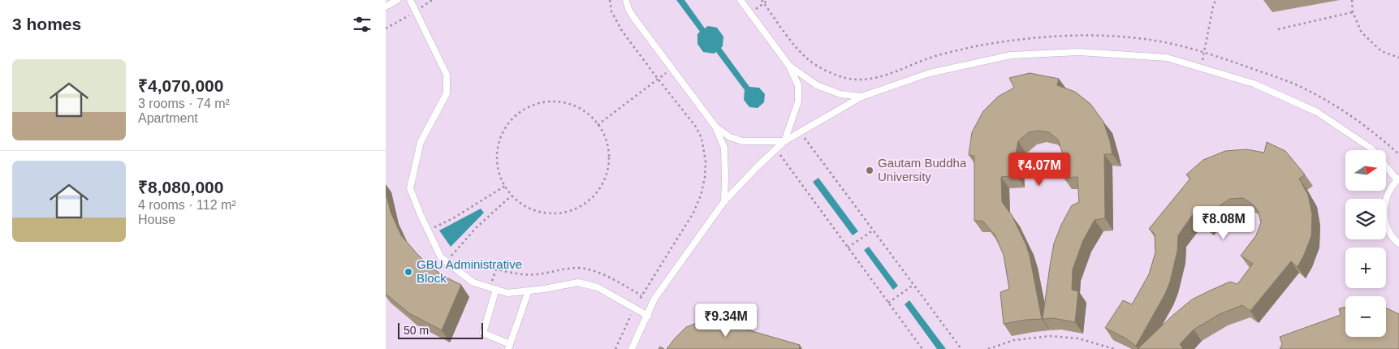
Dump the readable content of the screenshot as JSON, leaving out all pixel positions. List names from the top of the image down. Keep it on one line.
{"places":["Gautam Buddha University","GBU Administrative Block"],"scale_bar":"50 m","north":"right","page":{"heading":"3 homes","list":[{"name":"₹4,070,000","note":"3 rooms · 74 m² · Apartment"},{"name":"₹8,080,000","note":"4 rooms · 112 m² · House"}],"map_buttons":["+","−"],"price":["₹4.07M","₹8.08M","₹9.34M"],"scale":"50 m"}}
